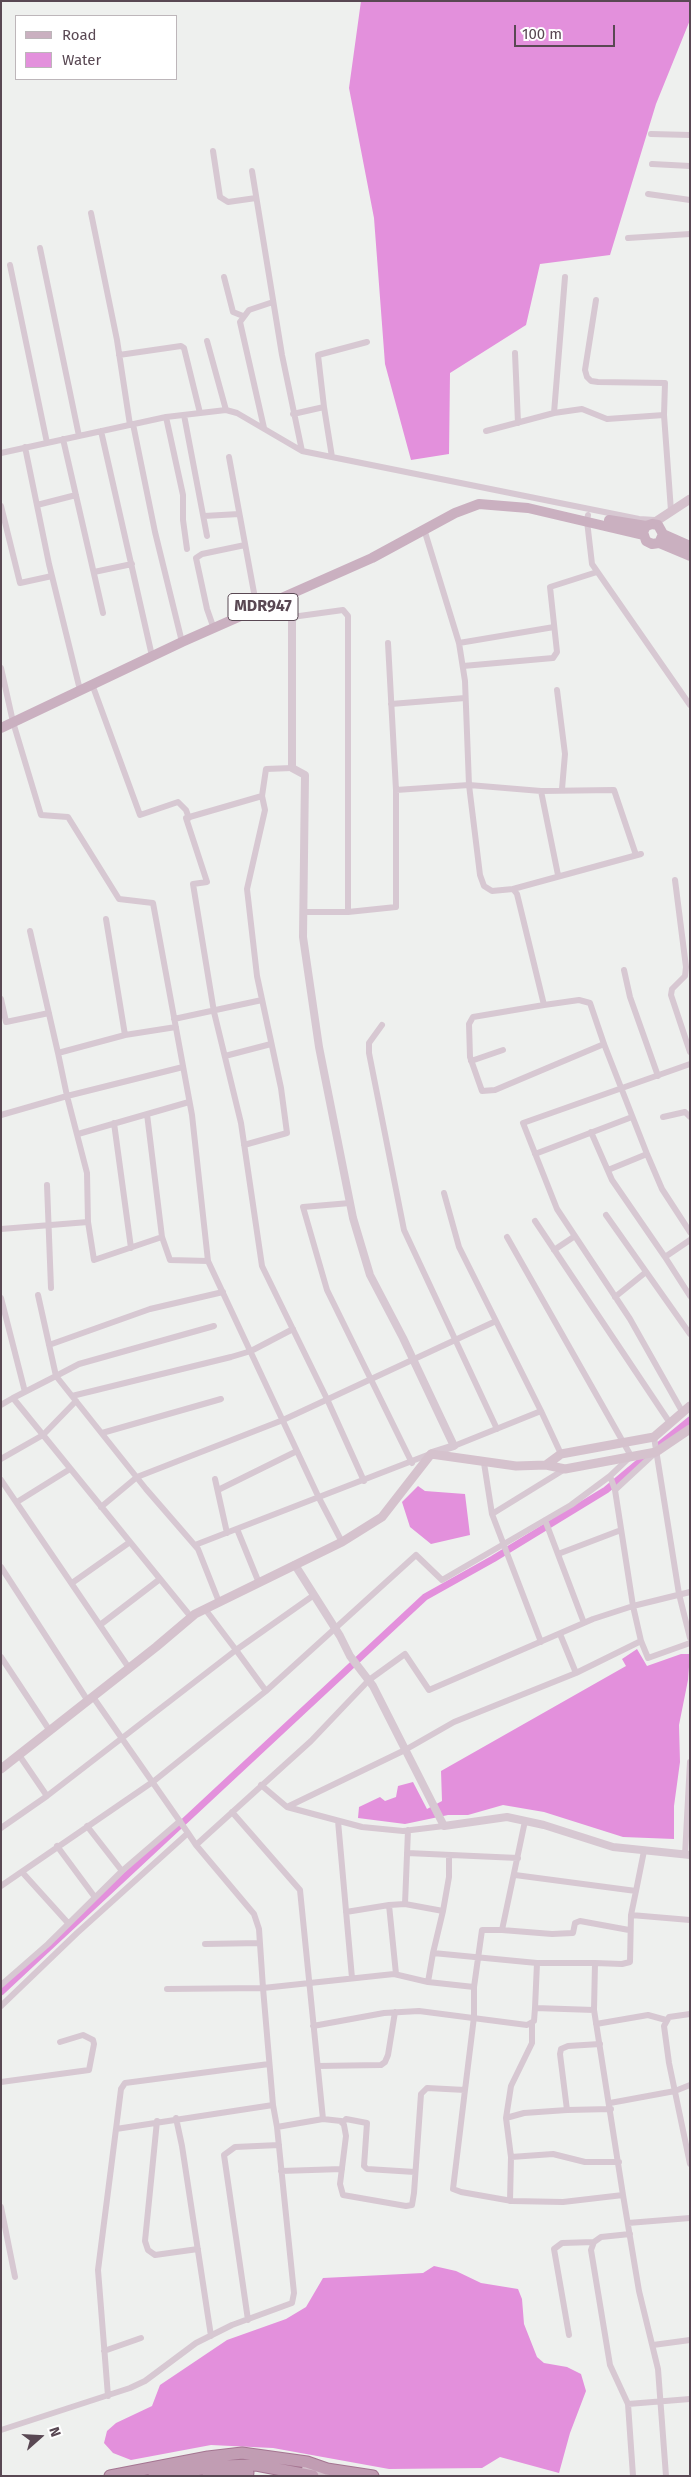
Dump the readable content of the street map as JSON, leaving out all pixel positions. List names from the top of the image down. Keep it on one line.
{"streets":{"main road":["MDR947"]},"legend":["Road","Water"],"scale_bar":"100 m","north":"right"}
